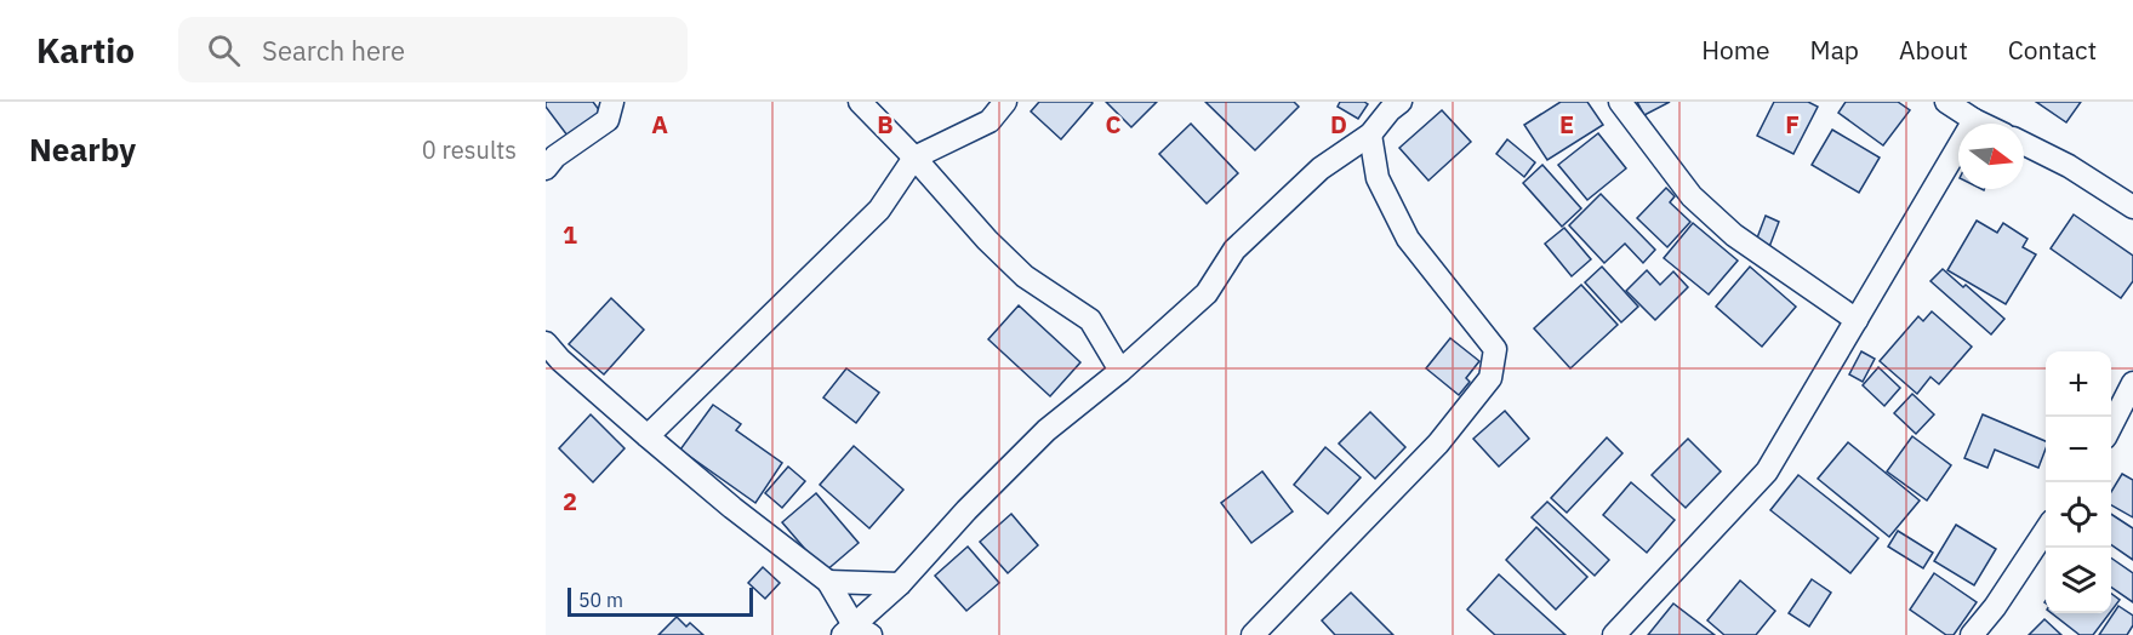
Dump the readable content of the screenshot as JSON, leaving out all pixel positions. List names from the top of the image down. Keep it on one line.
{"scale_bar":"50 m","north":"right","page":{"header":"Kartio","search":"Search here","nav":["Home","Map","About","Contact"],"heading":["Nearby","0 results"],"map_buttons":["+","−"],"scale":"50 m"},"grid":{"columns":["A","B","C","D","E","F"],"rows":["1","2"]}}
